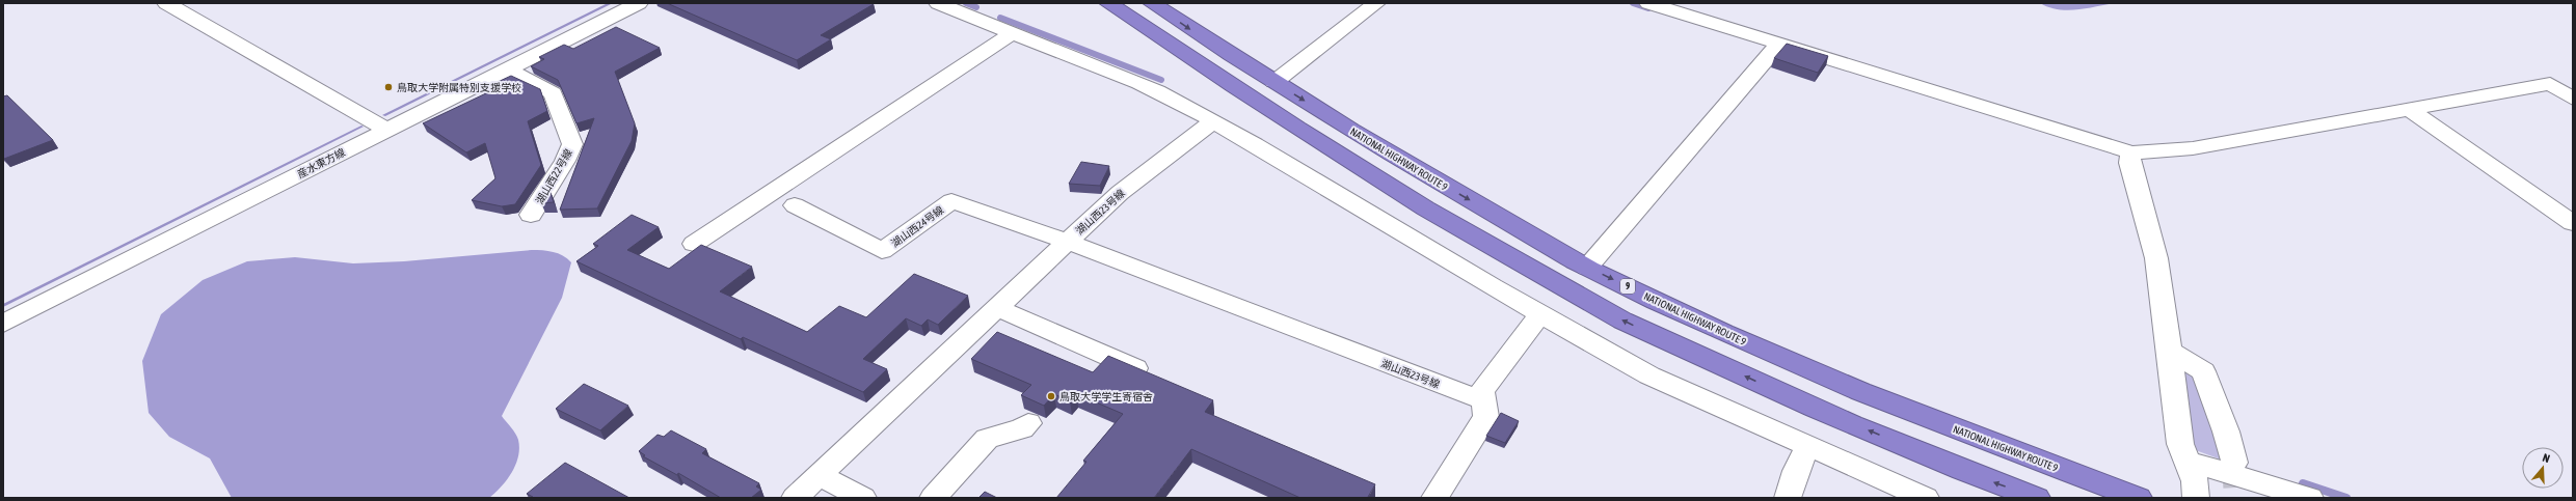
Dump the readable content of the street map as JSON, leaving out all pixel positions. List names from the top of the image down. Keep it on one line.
{"streets":{"highway":["NATIONAL HIGHWAY ROUTE 9","9"],"street":["産水東方線","湖山西22号線","湖山西23号線","湖山西24号線"]},"crossings":[["産水東方線","湖山西22号線"],["湖山西23号線","湖山西24号線"]],"places":["鳥取大学附属特別支援学校","鳥取大学学生寄宿舎"],"north":"top"}
